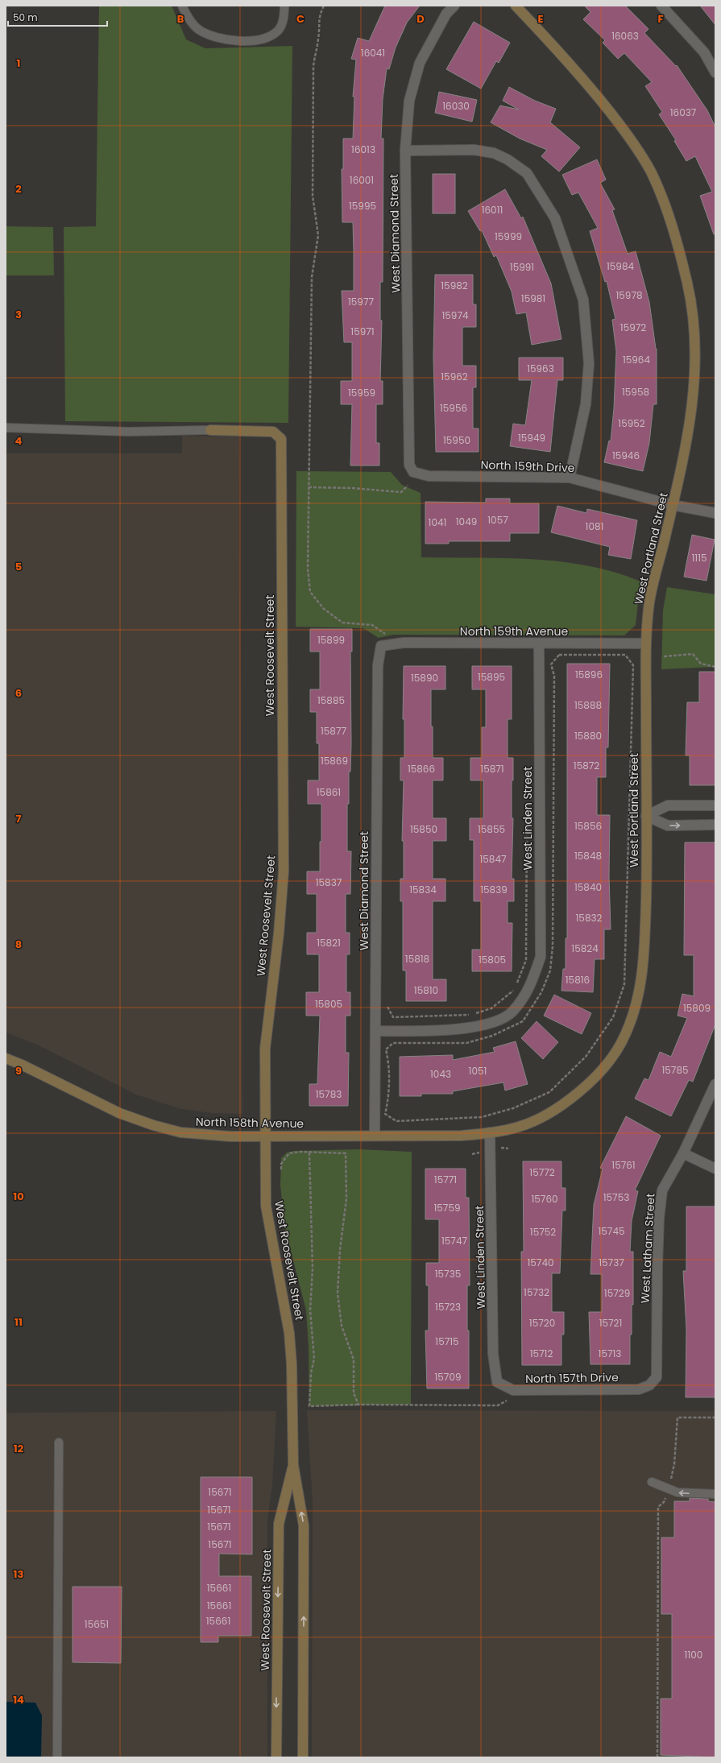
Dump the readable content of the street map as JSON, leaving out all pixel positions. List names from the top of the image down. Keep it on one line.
{"streets":{"street":["West Diamond Street","North 159th Drive","West Portland Street","North 159th Avenue","West Roosevelt Street","West Linden Street","North 158th Avenue","West Latham Street","North 157th Drive"]},"crossings":[["West Diamond Street","North 159th Drive"],["West Diamond Street","North 159th Avenue"],["West Diamond Street","West Linden Street"],["West Diamond Street","North 158th Avenue"],["North 159th Drive","West Portland Street"],["West Portland Street","North 159th Avenue"],["West Portland Street","West Linden Street"],["West Portland Street","North 158th Avenue"],["North 159th Avenue","West Linden Street"],["West Roosevelt Street","North 158th Avenue"],["West Linden Street","North 158th Avenue"],["West Linden Street","North 157th Drive"],["West Latham Street","North 157th Drive"]],"house_numbers":["16063","16041","16030","16037","16013","16001","15995","16011","15999","15984","15991","15982","15978","15981","15977","15974","15972","15971","15964","15963","15962","15958","15959","15956","15952","15949","15950","15946","1057","1049","1041","1081","1115","15899","15896","15895","15890","15885","15888","15877","15880","15869","15872","15866","15871","15861","15856","15850","15855","15848","15847","15837","15840","15834","15839","15832","15821","15824","15818","15805","15816","15810","15805","15809","15785","1051","1043","15783","15761","15772","15771","15753","15760","15759","15745","15752","15747","15740","15737","15735","15732","15729","15723","15720","15721","15715","15712","15713","15709","15671","15671","15671","15671","15661","15661","15661","15651","1100"],"scale_bar":"50 m","grid":{"columns":["B","C","D","E","F"],"rows":["1","2","3","4","5","6","7","8","9","10","11","12","13","14"]}}
